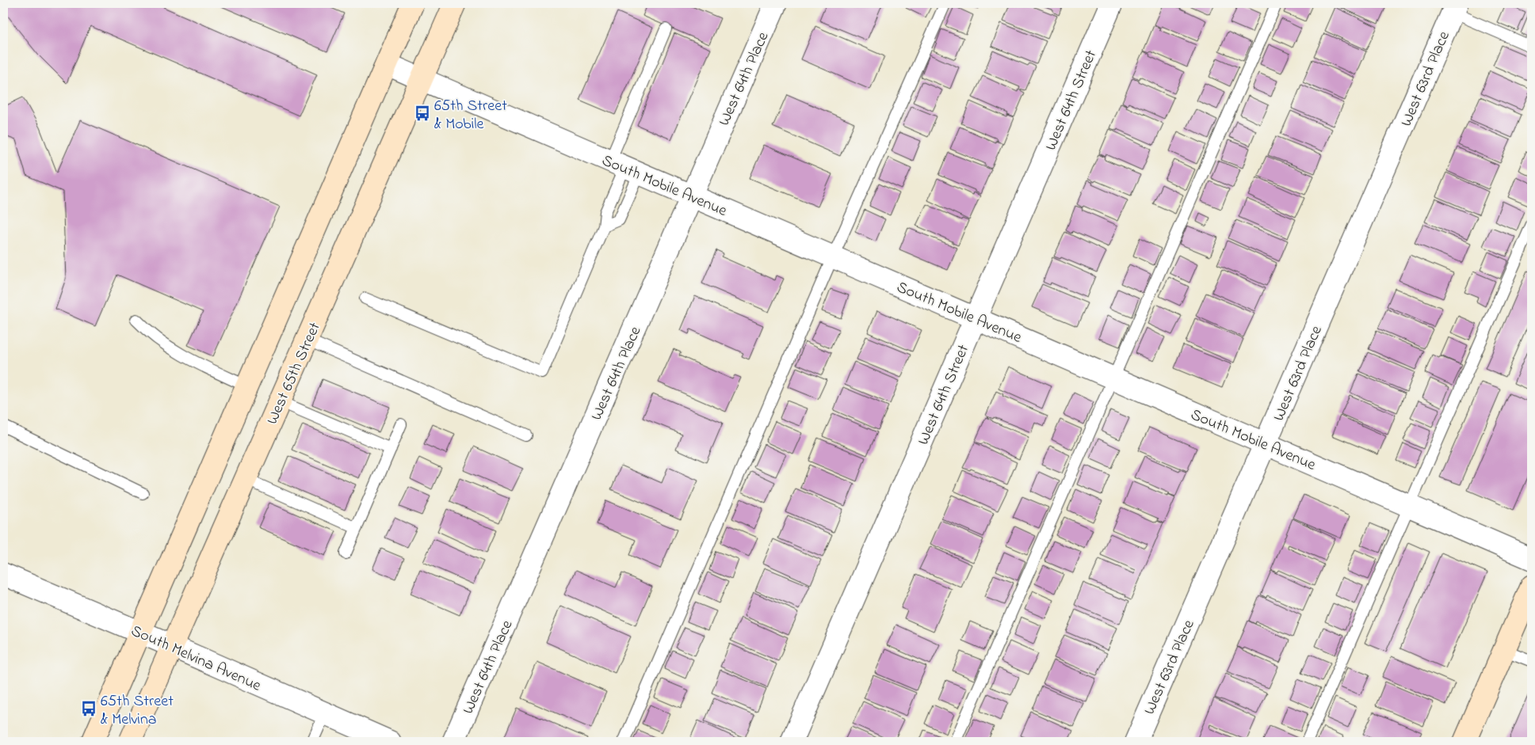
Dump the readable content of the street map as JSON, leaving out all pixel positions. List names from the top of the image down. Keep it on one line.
{"streets":{"street":["West 64th Place","West 63rd Place","West 64th Street","South Mobile Avenue","West 65th Street","South Melvina Avenue"]},"crossings":[["West 64th Place","South Mobile Avenue"],["West 63rd Place","South Mobile Avenue"],["West 64th Street","South Mobile Avenue"],["South Mobile Avenue","West 65th Street"],["West 65th Street","South Melvina Avenue"]],"places":{"bus stop":["65th Street & Mobile","65th Street & Melvina"]}}
